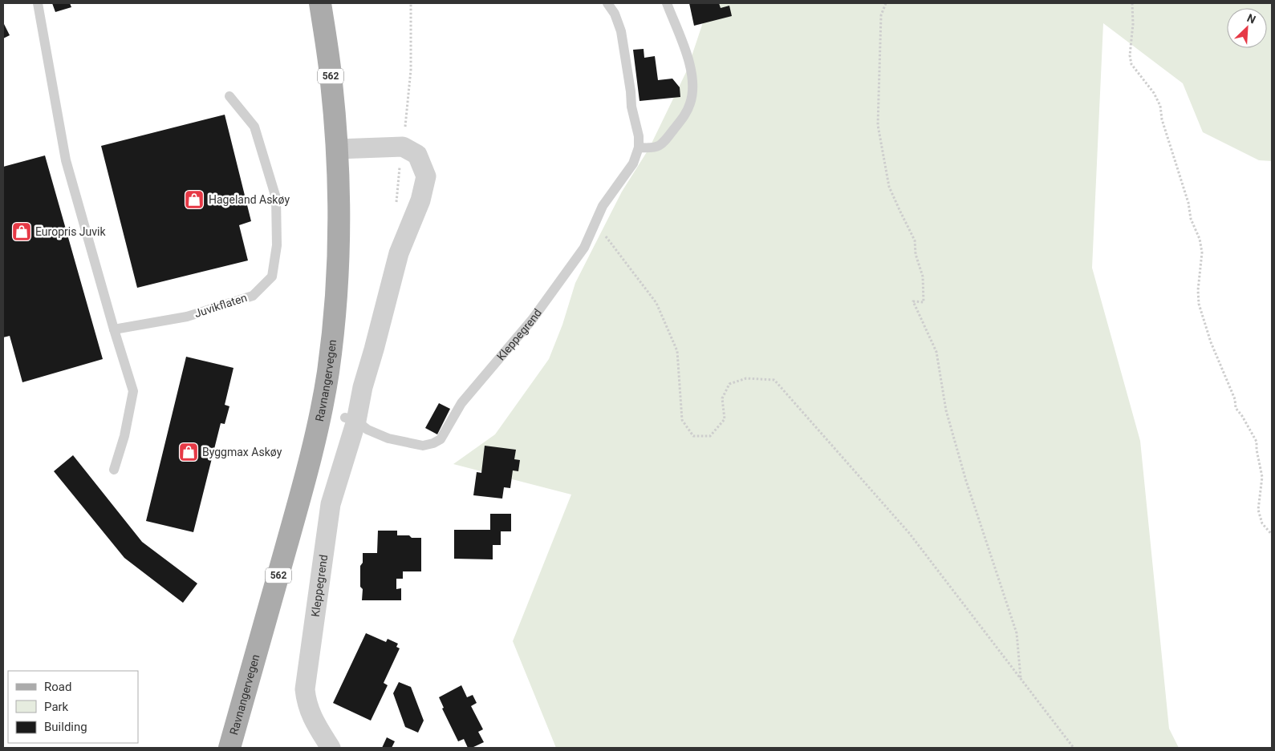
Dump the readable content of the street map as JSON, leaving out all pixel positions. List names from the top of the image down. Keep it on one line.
{"streets":{"main road":["562","Ravnangervegen"],"street":["Kleppegrend"],"lane":["Juvikflaten"]},"places":{"shop":["Hageland Askøy","Europris Juvik","Byggmax Askøy"]},"legend":["Road","Park","Building"],"north":"top right"}
